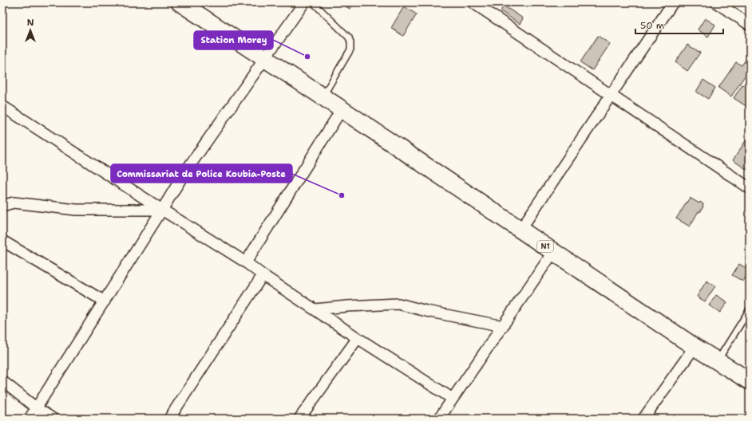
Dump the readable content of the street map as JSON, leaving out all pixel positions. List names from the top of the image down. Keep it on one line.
{"streets":{"main road":["N1"]},"places":["Station Morey","Commissariat de Police Koubia-Poste"],"scale_bar":"50 m","north":"top"}
